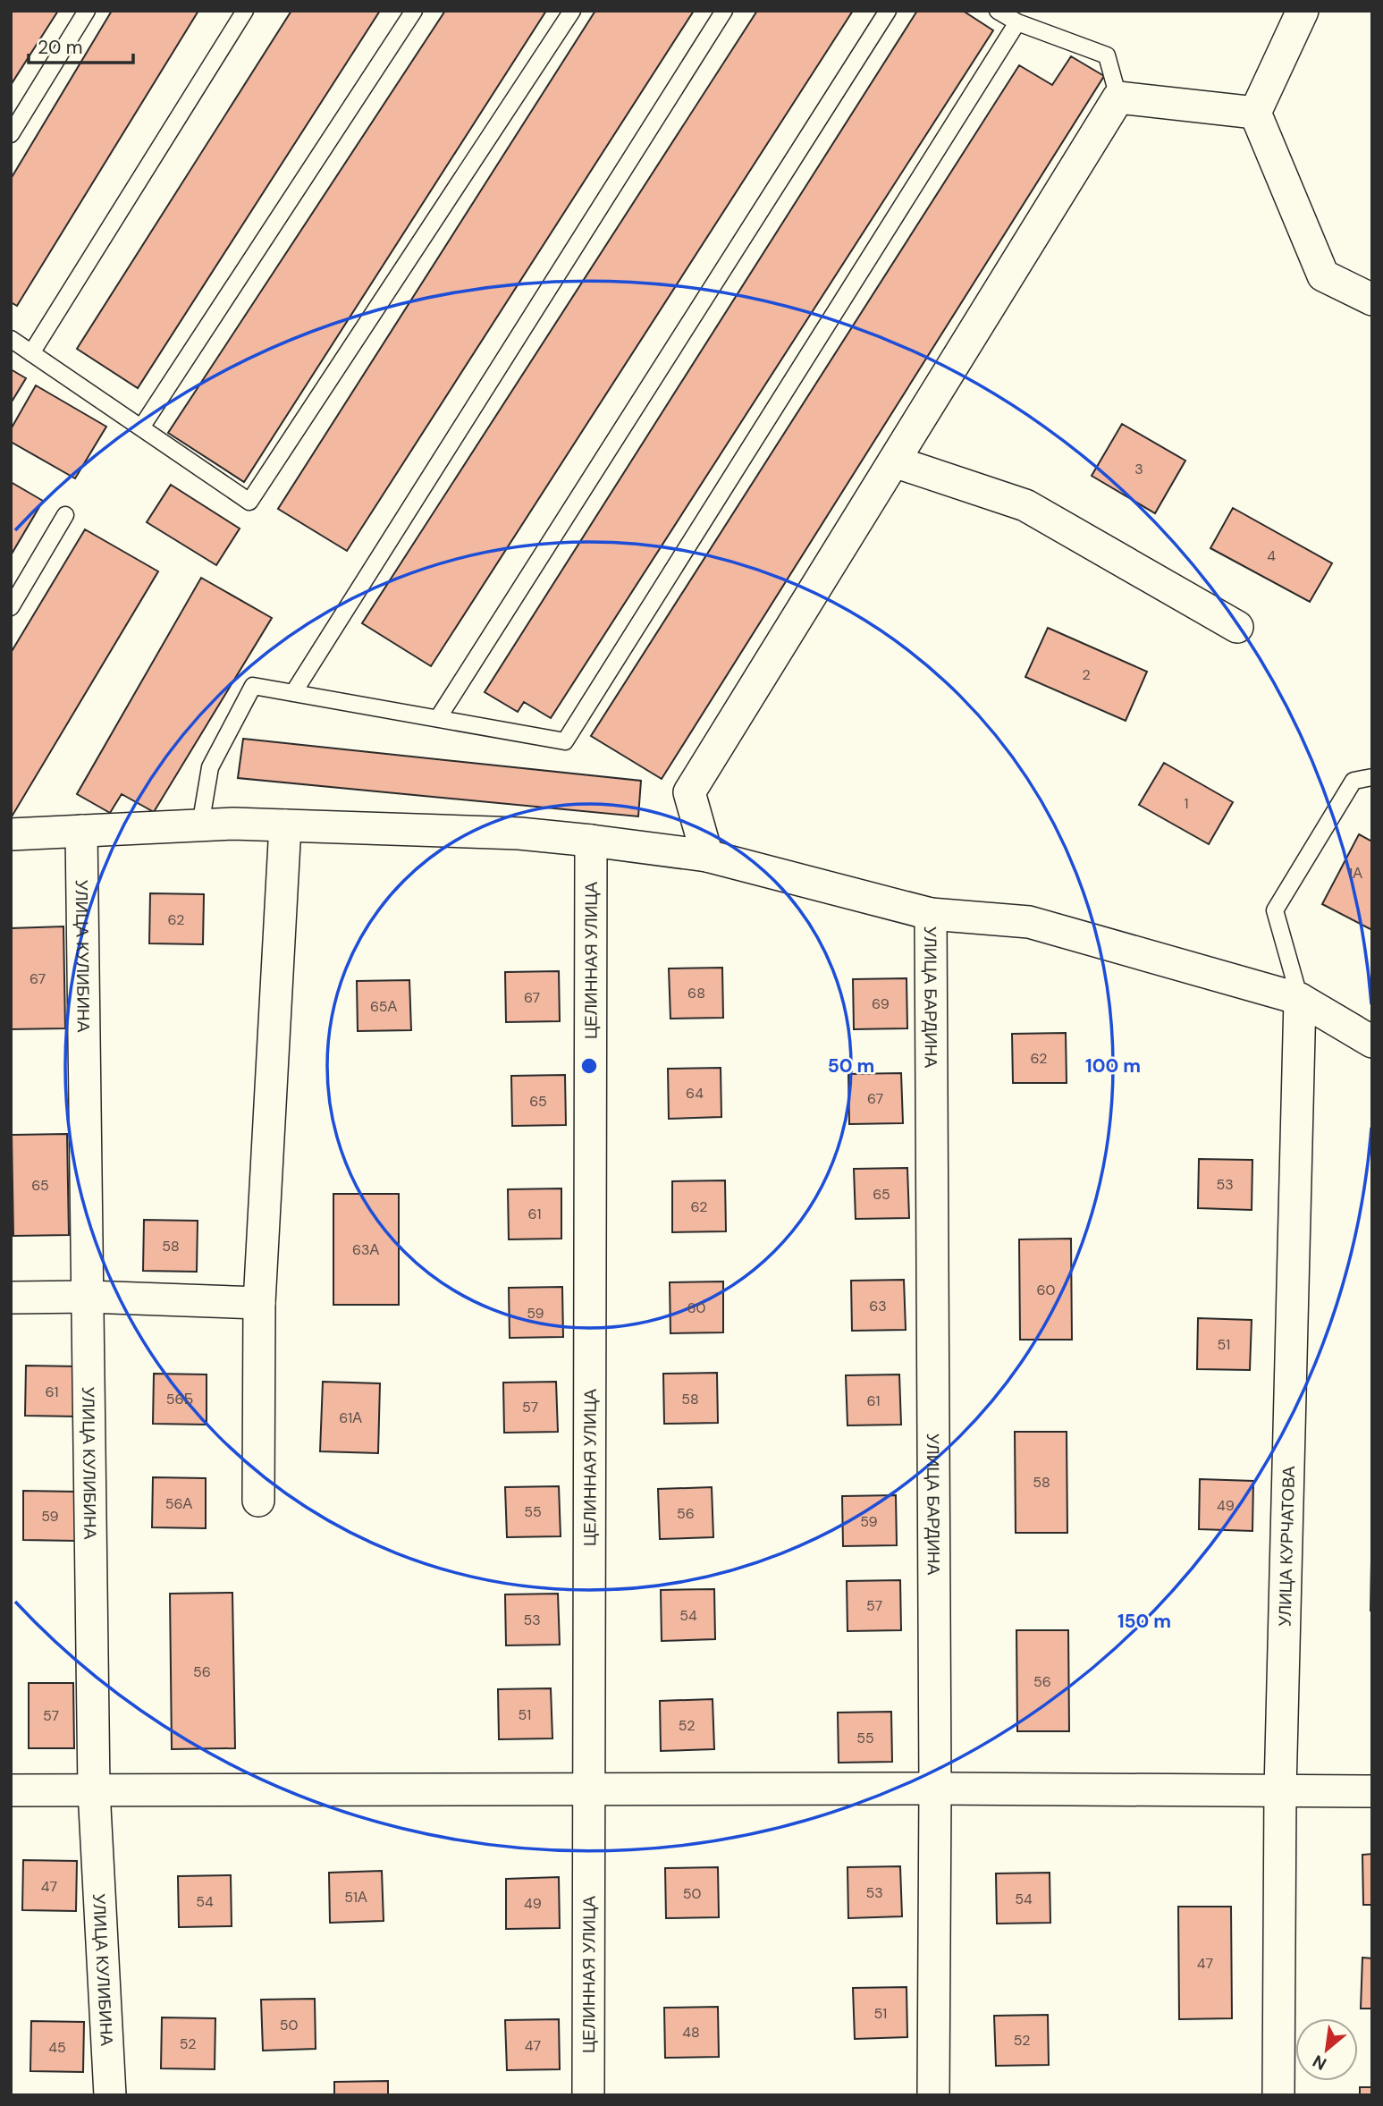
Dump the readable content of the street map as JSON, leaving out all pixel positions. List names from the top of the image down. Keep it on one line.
{"streets":{"street":["УЛИЦА КУЛИБИНА","ЦЕЛИННАЯ УЛИЦА","УЛИЦА БАРДИНА","УЛИЦА КУРЧАТОВА"]},"house_numbers":["3","4","2","1","1А","62","67","68","67","69","65А","62","64","67","65","53","65","65","62","61","58","63А","60","63","60","59","51","61","56Б","58","61","57","61А","58","56А","49","55","56","59","59","57","54","53","56","56","51","57","52","55","47","53","50","51А","54","54","49","47","51","50","48","52","52","47","45"],"scale_bar":"20 m","north":"bottom left","rings":["50 m","100 m","150 m"]}
